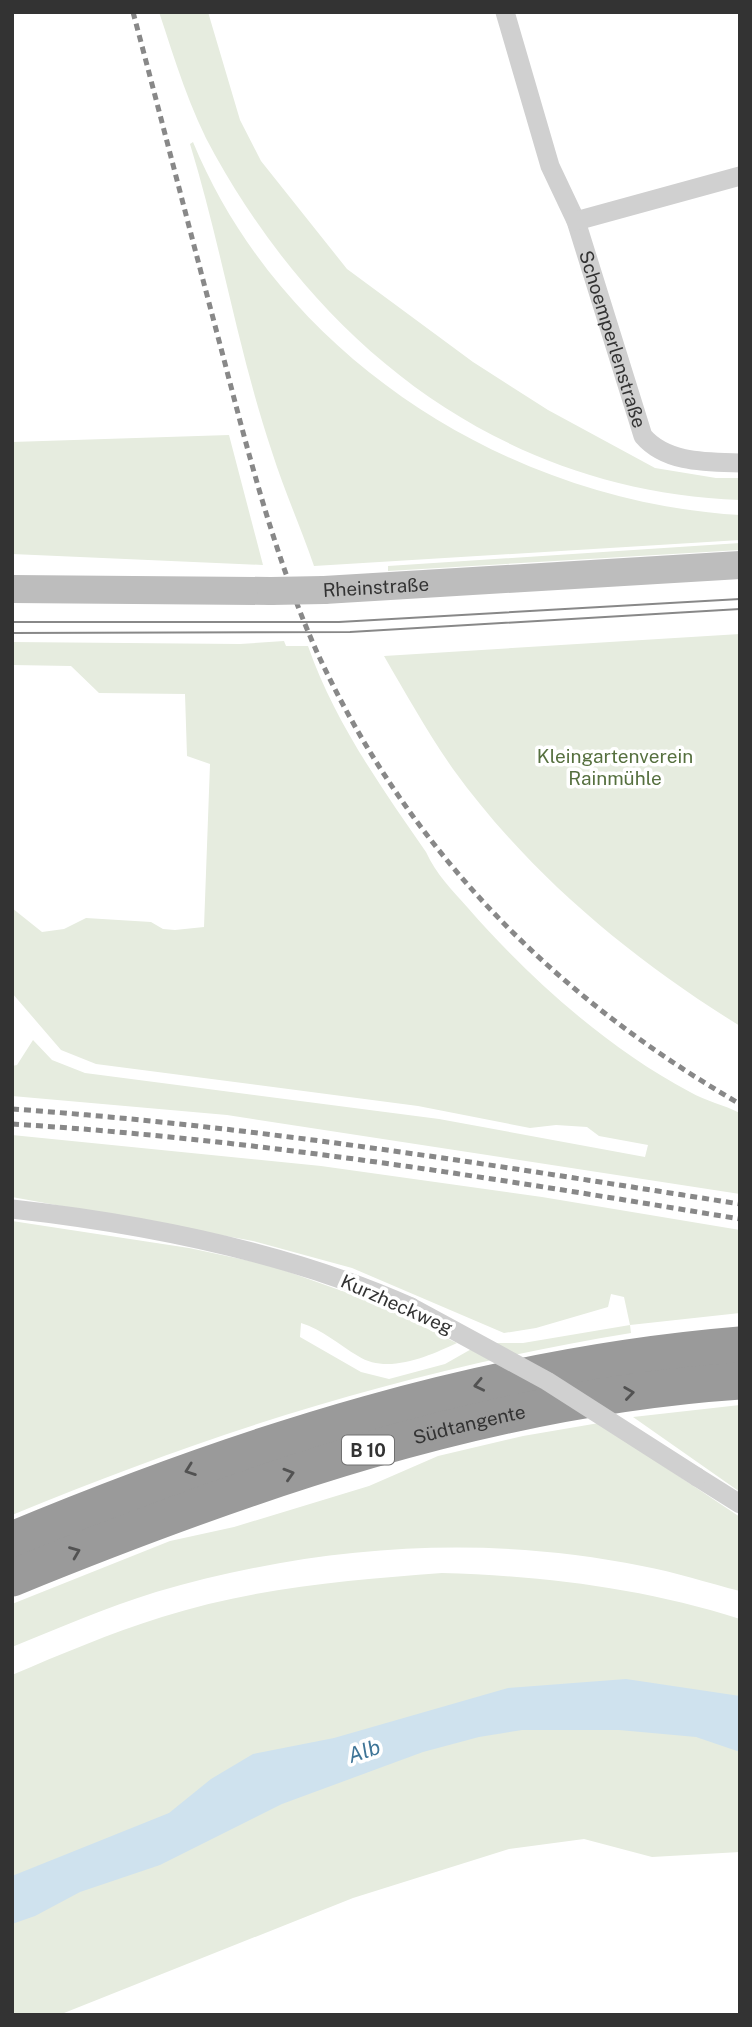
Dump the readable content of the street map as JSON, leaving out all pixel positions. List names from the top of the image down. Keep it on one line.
{"streets":{"highway":["Südtangente","B 10"],"main road":["Rheinstraße"],"street":["Schoemperlenstraße","Kurzheckweg"]},"water":["Alb"],"parks":["Kleingartenverein Rainmühle"]}
